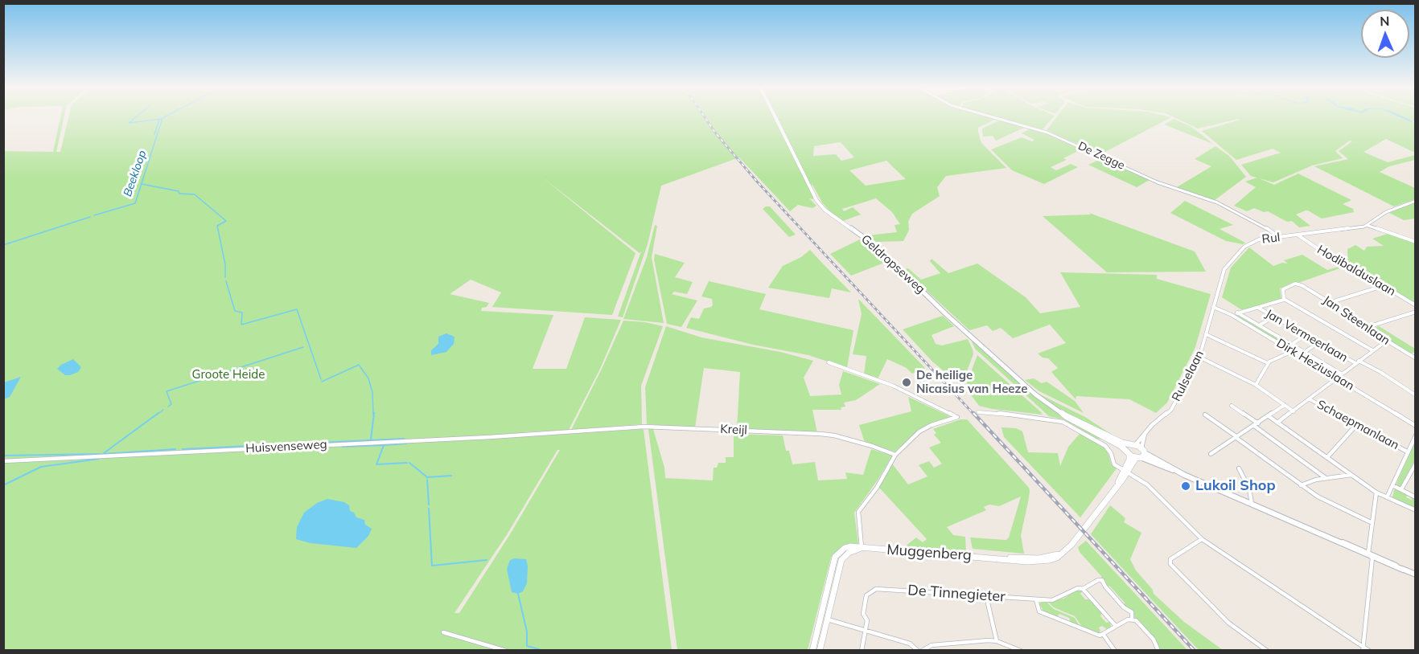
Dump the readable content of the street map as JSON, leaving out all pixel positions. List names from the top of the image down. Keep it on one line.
{"streets":{"main road":["Geldropseweg","Muggenberg"],"street":["De Zegge","Rul","Hodibalduslaan","Jan Steenlaan","Jan Vermeerlaan","Dirk Heziuslaan","Rulselaan","Schaepmanlaan","Kreijl","Huisvenseweg","De Tinnegieter"]},"crossings":[["De Zegge","Rul"],["Rul","Hodibalduslaan"],["Rul","Dirk Heziuslaan"],["Rul","Rulselaan"],["Dirk Heziuslaan","Rulselaan"],["Kreijl","Huisvenseweg"]],"water":["Beekloop"],"parks":["Groote Heide"],"places":["De heilige Nicasius van Heeze","Lukoil Shop"],"north":"top"}
